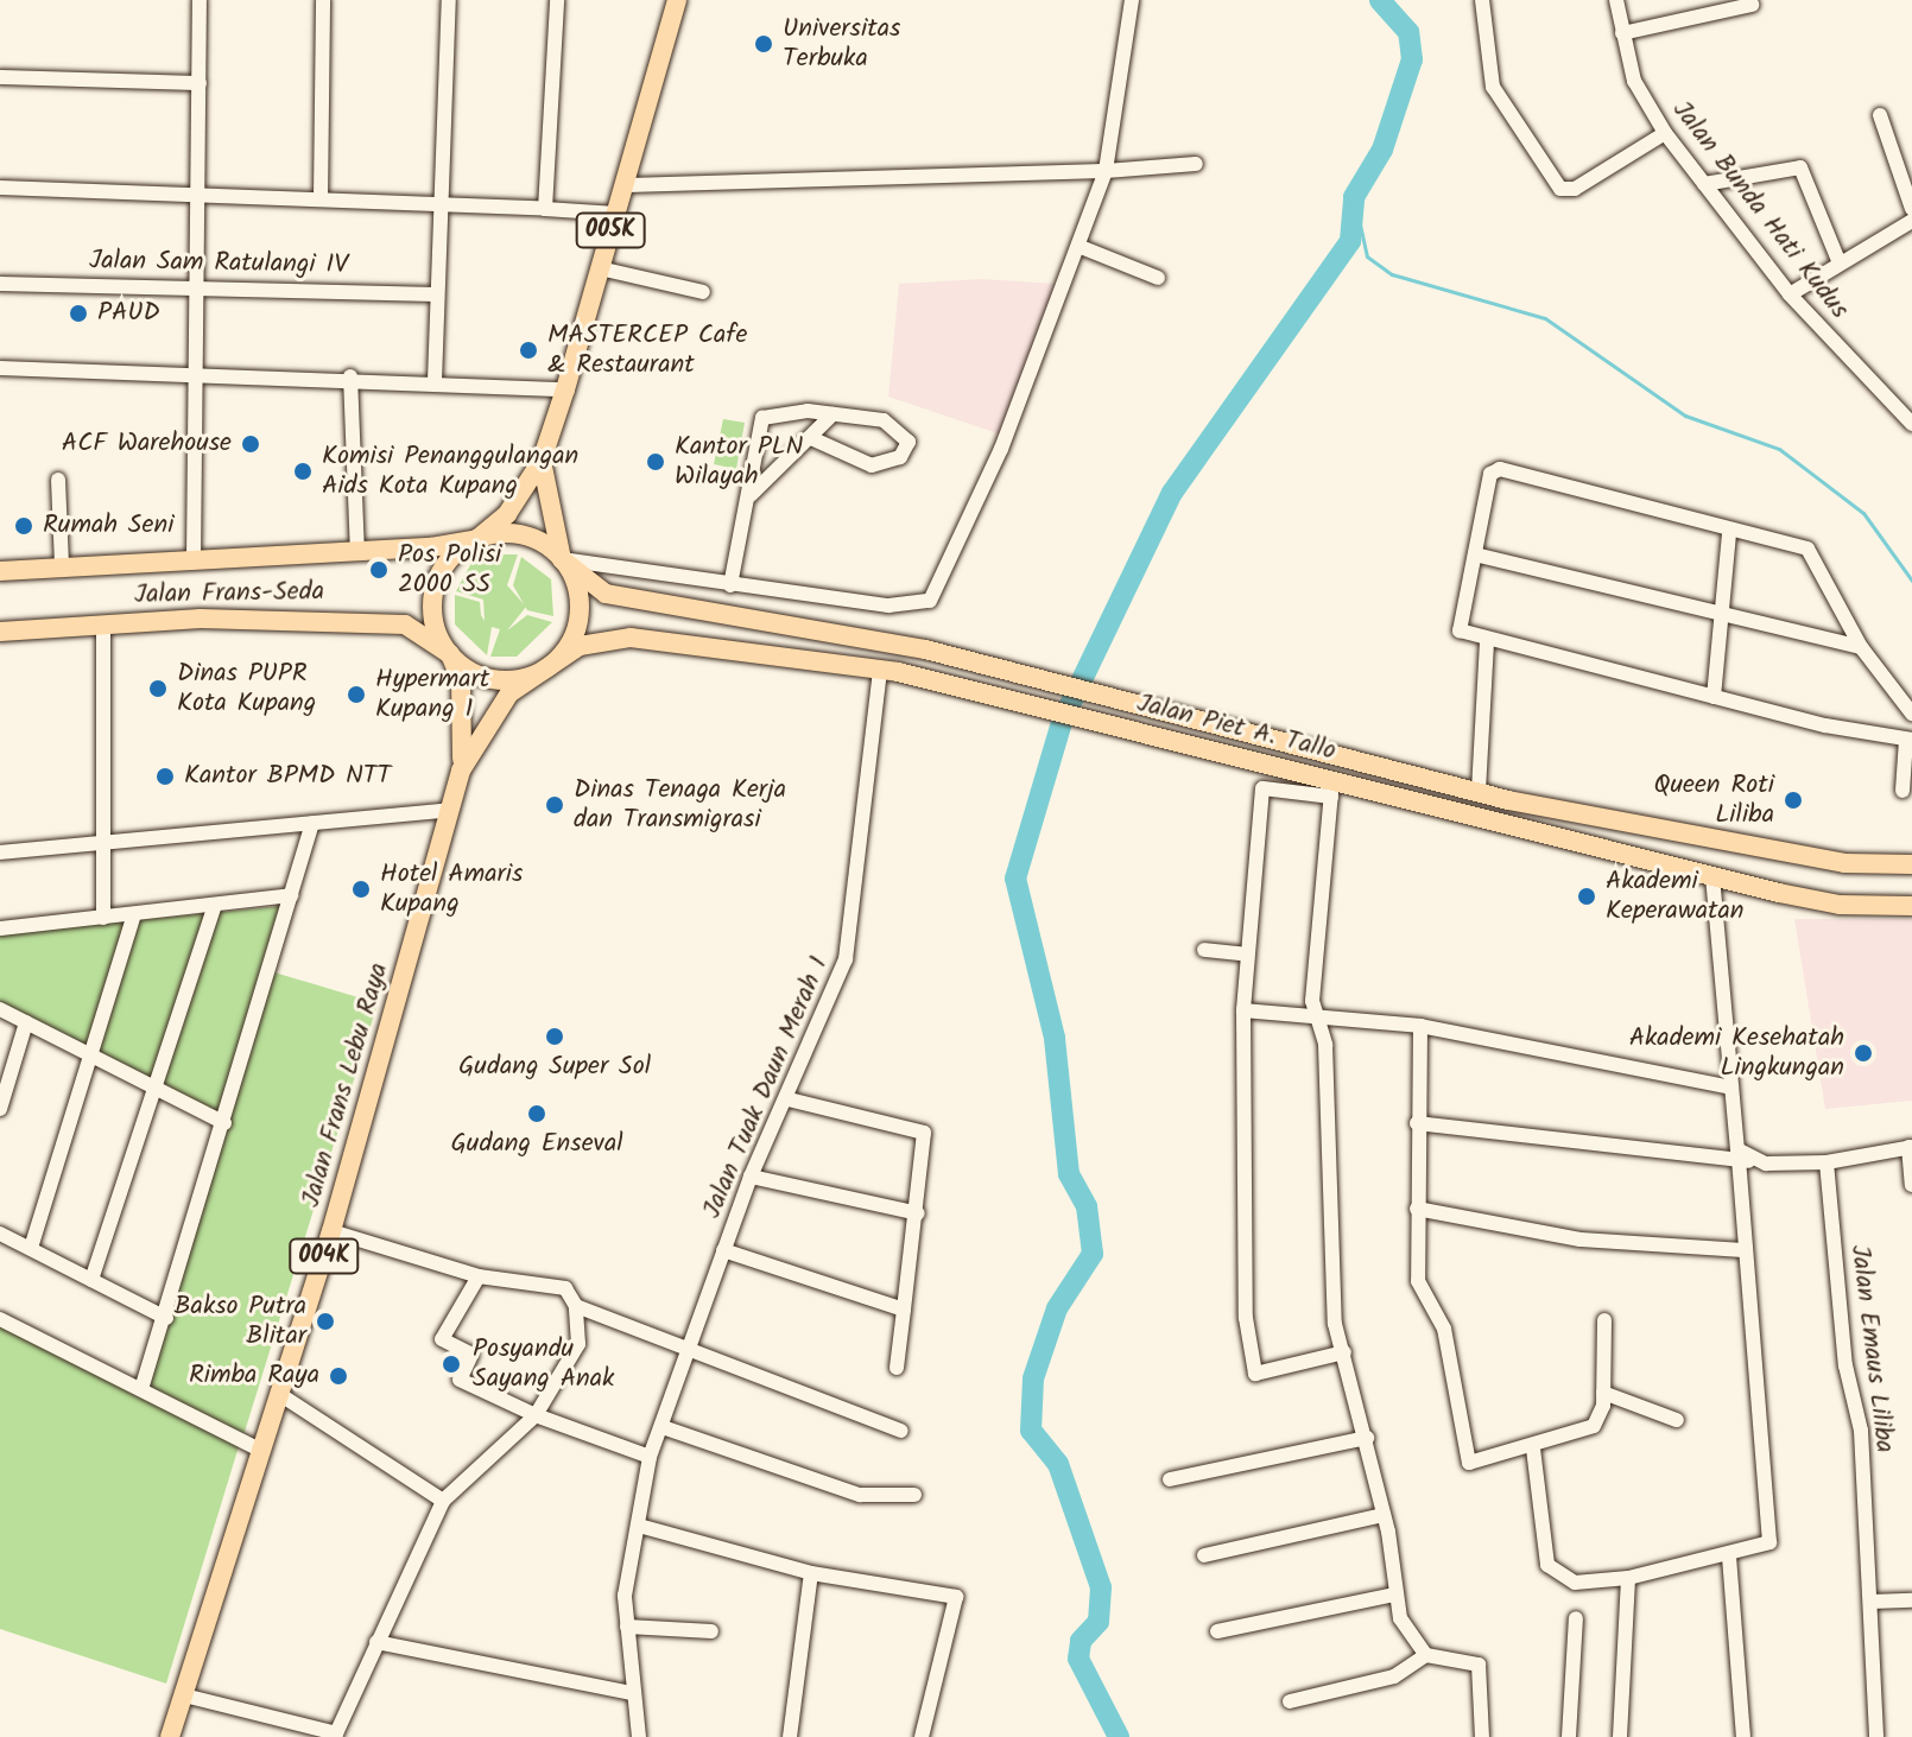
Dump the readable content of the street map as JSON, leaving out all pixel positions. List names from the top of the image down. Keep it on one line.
{"streets":{"main road":["005K","Jalan Frans-Seda","Jalan Piet A. Tallo","Jalan Frans Lebu Raya","004K"],"street":["Jalan Bunda Hati Kudus","Jalan Sam Ratulangi IV","Jalan Tuak Daun Merah 1","Jalan Emaus Liliba"]},"crossings":[["005K","Jalan Frans-Seda"],["005K","Jalan Piet A. Tallo"],["005K","Jalan Frans Lebu Raya"],["Jalan Frans-Seda","Jalan Piet A. Tallo"],["Jalan Frans-Seda","Jalan Frans Lebu Raya"],["Jalan Piet A. Tallo","Jalan Frans Lebu Raya"],["Jalan Piet A. Tallo","Jalan Tuak Daun Merah 1"]],"places":["Universitas Terbuka","PAUD","MASTERCEP Cafe & Restaurant","ACF Warehouse","Kantor PLN Wilayah","Komisi Penanggulangan Aids Kota Kupang","Rumah Seni","Pos Polisi 2000 SS","Dinas PUPR Kota Kupang","Hypermart Kupang 1","Kantor BPMD NTT","Queen Roti Liliba","Dinas Tenaga Kerja dan Transmigrasi","Hotel Amaris Kupang","Akademi Keperawatan","Gudang Super Sol","Akademi Kesehatah Lingkungan","Gudang Enseval","Bakso Putra Blitar","Posyandu Sayang Anak","Rimba Raya"]}
